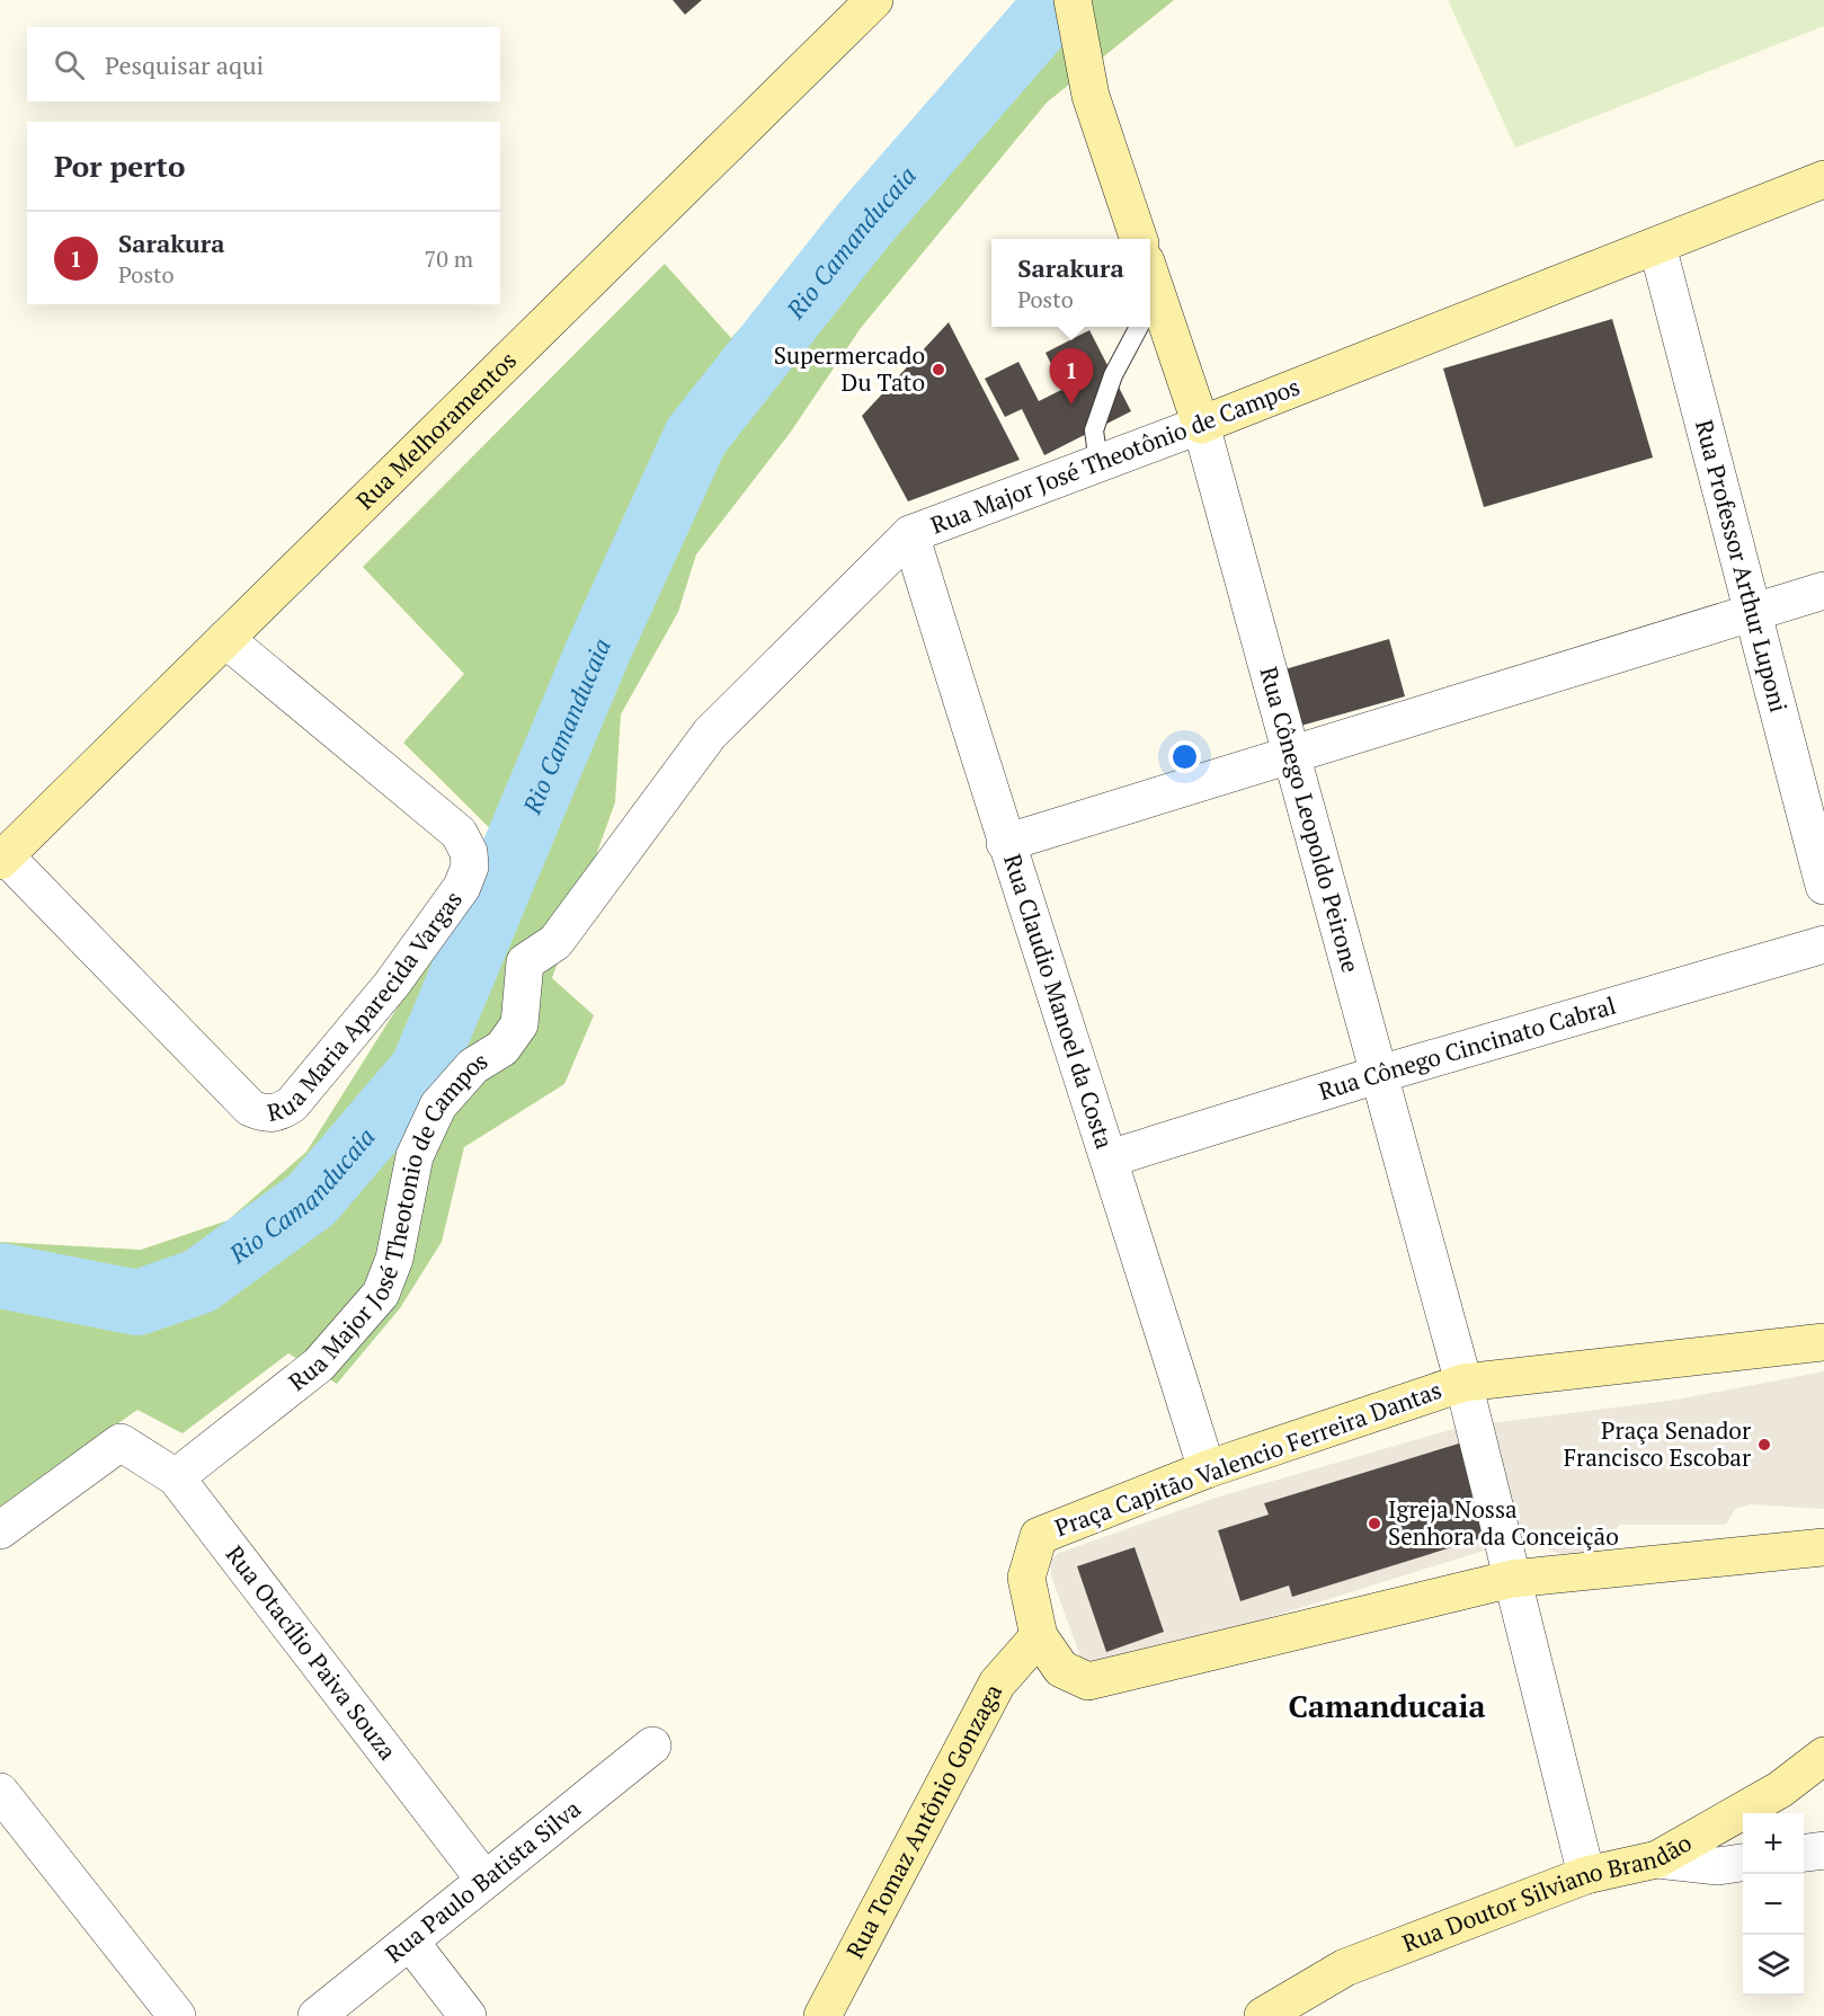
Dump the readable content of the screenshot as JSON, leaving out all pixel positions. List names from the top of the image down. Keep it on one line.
{"streets":{"street":["Rua Melhoramentos","Rua Major José Theotônio de Campos","Rua Professor Arthur Luponi","Rua Cônego Leopoldo Peirone","Rua Maria Aparecida Vargas","Rua Claudio Manoel da Costa","Rua Cônego Cincinato Cabral","Rua Major José Theotonio de Campos","Praça Capitão Valencio Ferreira Dantas","Rua Otacílio Paiva Souza","Rua Tomaz Antônio Gonzaga","Rua Paulo Batista Silva","Rua Doutor Silviano Brandão"]},"crossings":[["Rua Melhoramentos","Rua Maria Aparecida Vargas"],["Rua Major José Theotônio de Campos","Rua Professor Arthur Luponi"],["Rua Major José Theotônio de Campos","Rua Cônego Leopoldo Peirone"],["Rua Major José Theotônio de Campos","Rua Claudio Manoel da Costa"],["Rua Major José Theotônio de Campos","Rua Major José Theotonio de Campos"],["Rua Cônego Leopoldo Peirone","Rua Cônego Cincinato Cabral"],["Rua Cônego Leopoldo Peirone","Praça Capitão Valencio Ferreira Dantas"],["Rua Claudio Manoel da Costa","Rua Cônego Cincinato Cabral"],["Rua Claudio Manoel da Costa","Praça Capitão Valencio Ferreira Dantas"],["Rua Major José Theotonio de Campos","Rua Otacílio Paiva Souza"],["Praça Capitão Valencio Ferreira Dantas","Rua Tomaz Antônio Gonzaga"],["Rua Otacílio Paiva Souza","Rua Paulo Batista Silva"]],"districts":["Camanducaia"],"water":["Rio Camanducaia"],"places":["Supermercado Du Tato","Praça Senador Francisco Escobar","Igreja Nossa Senhora da Conceição"],"page":{"search":"Pesquisar aqui","heading":"Por perto","list":[{"mark":"1","name":"Sarakura","note":"Posto","value":"70 m"}],"popup":["Sarakura","Posto"],"pins":"1","map_buttons":["+","−"]}}
